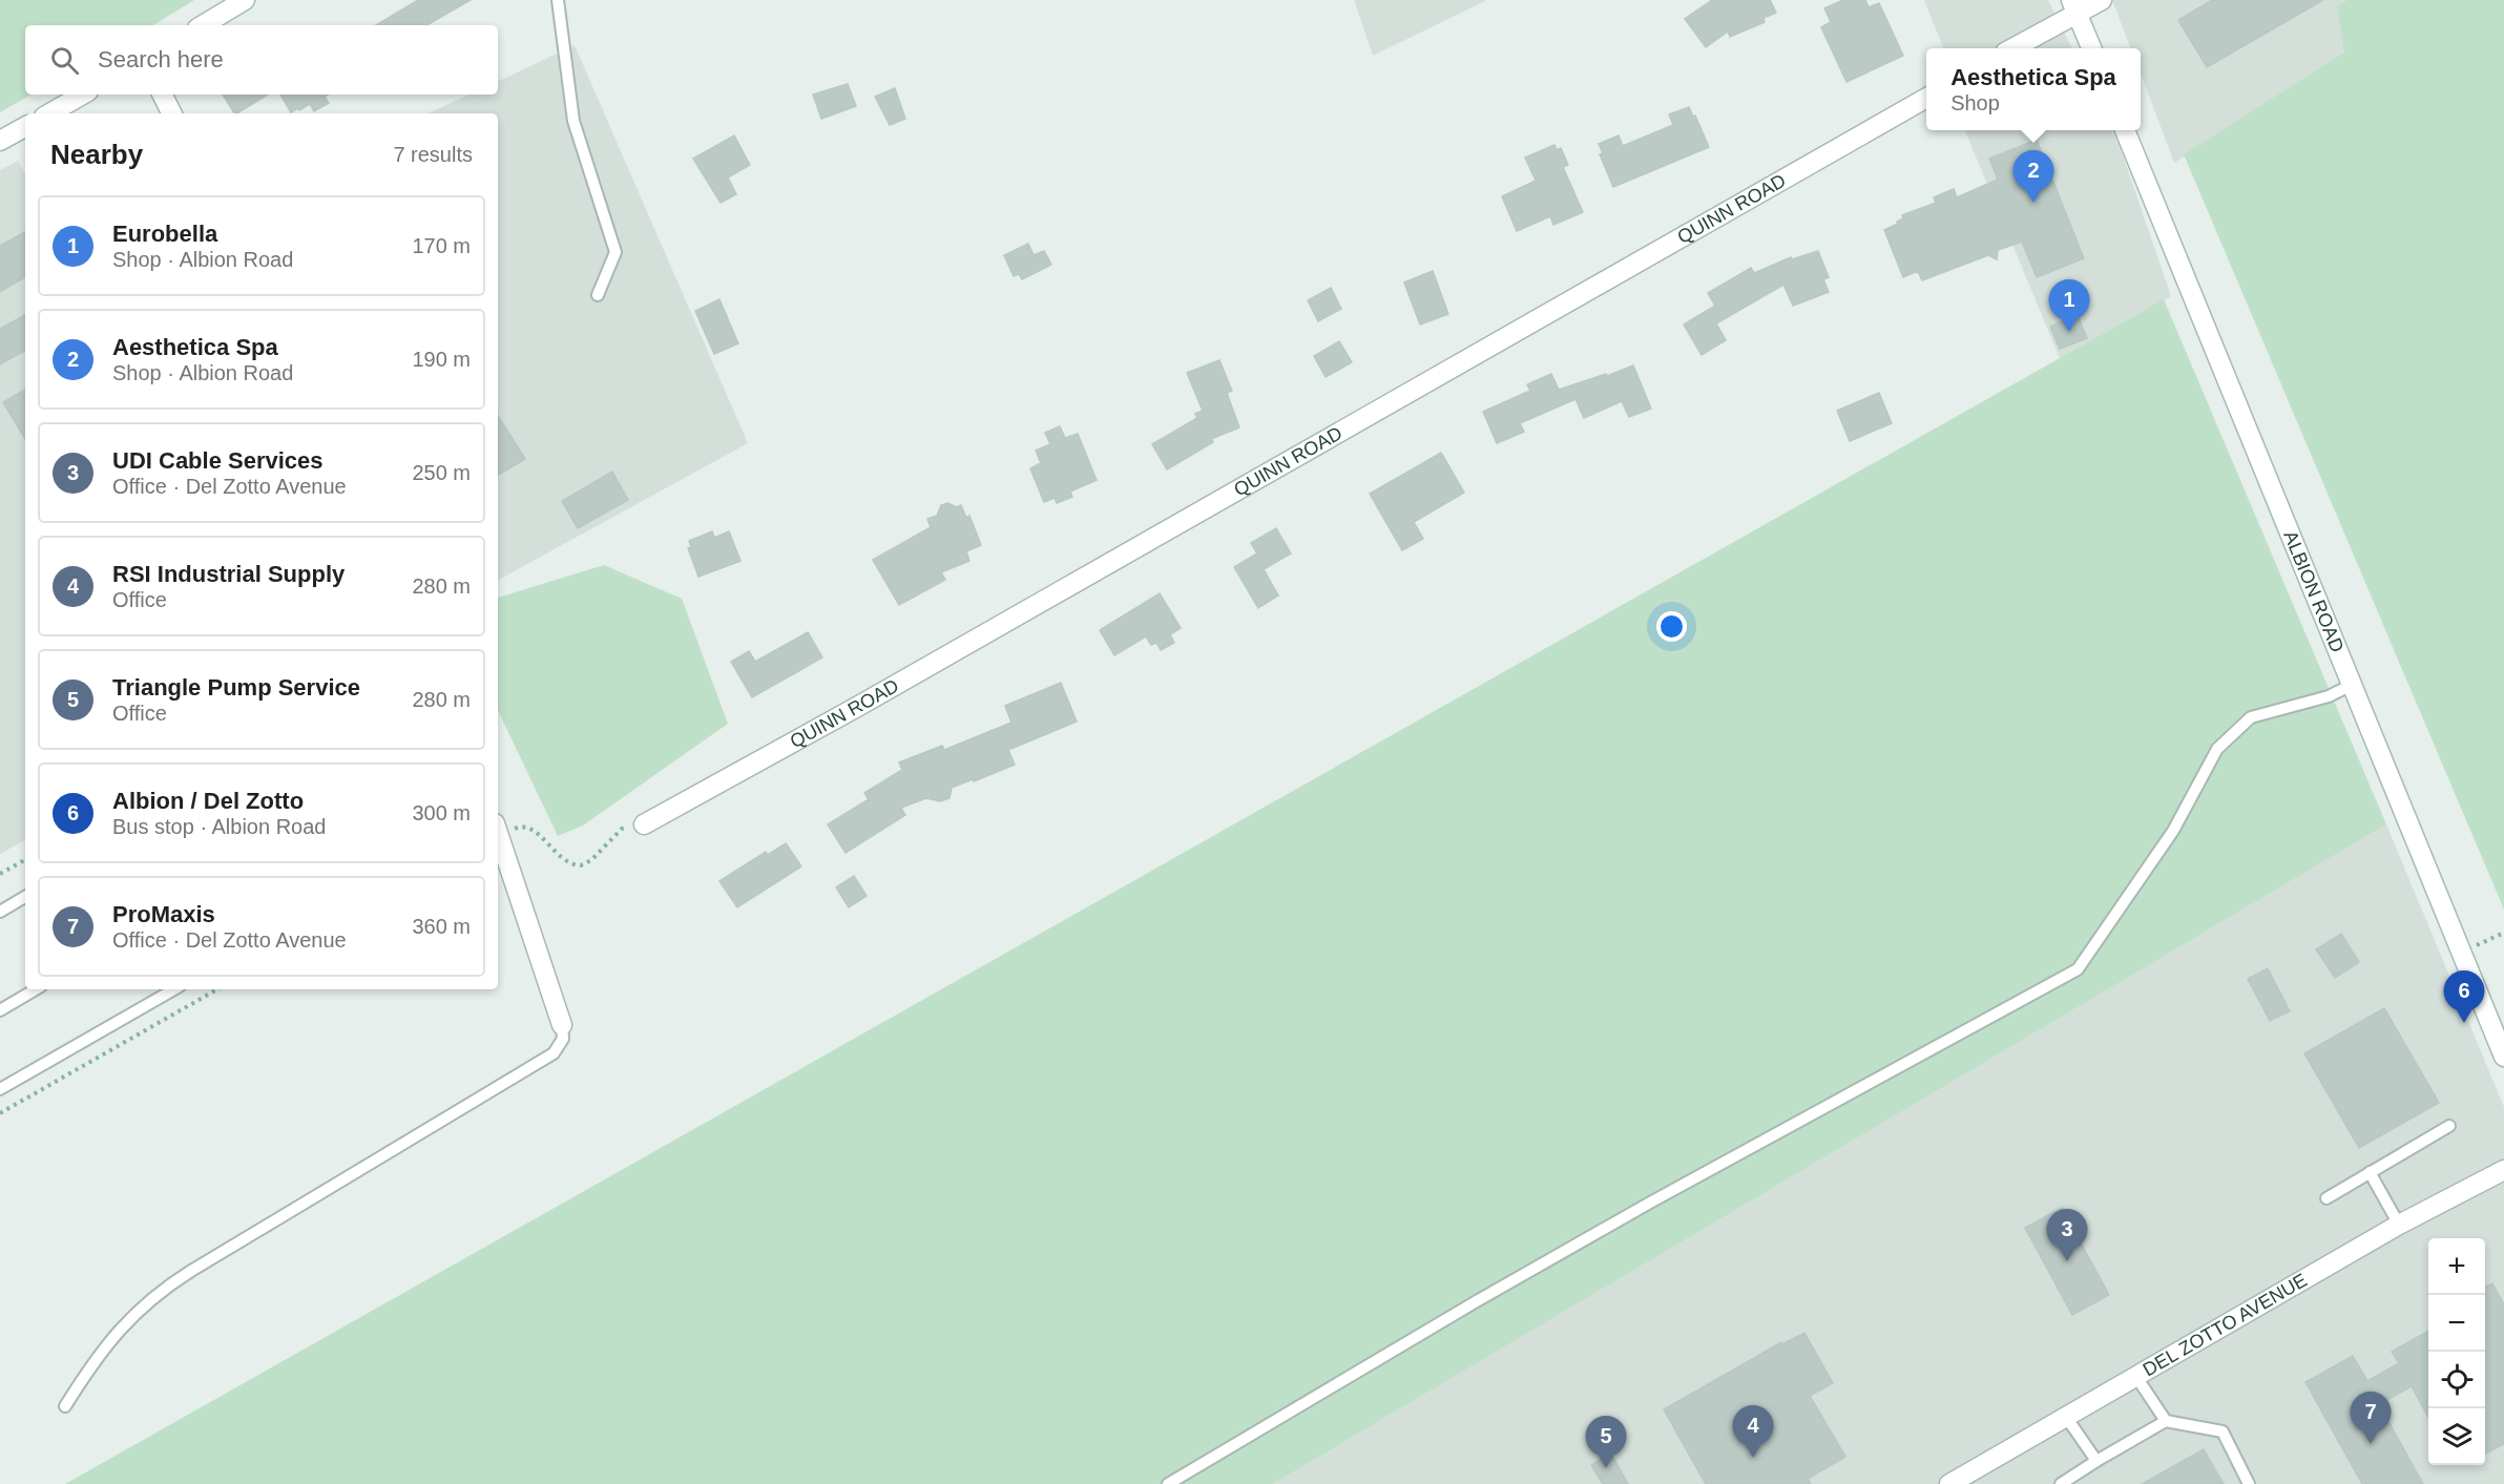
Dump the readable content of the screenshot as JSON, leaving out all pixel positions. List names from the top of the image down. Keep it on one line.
{"streets":{"street":["QUINN ROAD","ALBION ROAD","DEL ZOTTO AVENUE"]},"page":{"search":"Search here","popup":["Aesthetica Spa","Shop"],"heading":["Nearby","7 results"],"pins":["2","1","6","3","7","4","5"],"list":[{"mark":"1","name":"Eurobella","note":"Shop · Albion Road","value":"170 m"},{"mark":"2","name":"Aesthetica Spa","note":"Shop · Albion Road","value":"190 m"},{"mark":"3","name":"UDI Cable Services","note":"Office · Del Zotto Avenue","value":"250 m"},{"mark":"4","name":"RSI Industrial Supply","note":"Office","value":"280 m"},{"mark":"5","name":"Triangle Pump Service","note":"Office","value":"280 m"},{"mark":"6","name":"Albion / Del Zotto","note":"Bus stop · Albion Road","value":"300 m"},{"mark":"7","name":"ProMaxis","note":"Office · Del Zotto Avenue","value":"360 m"}],"map_buttons":["+","−"]}}
